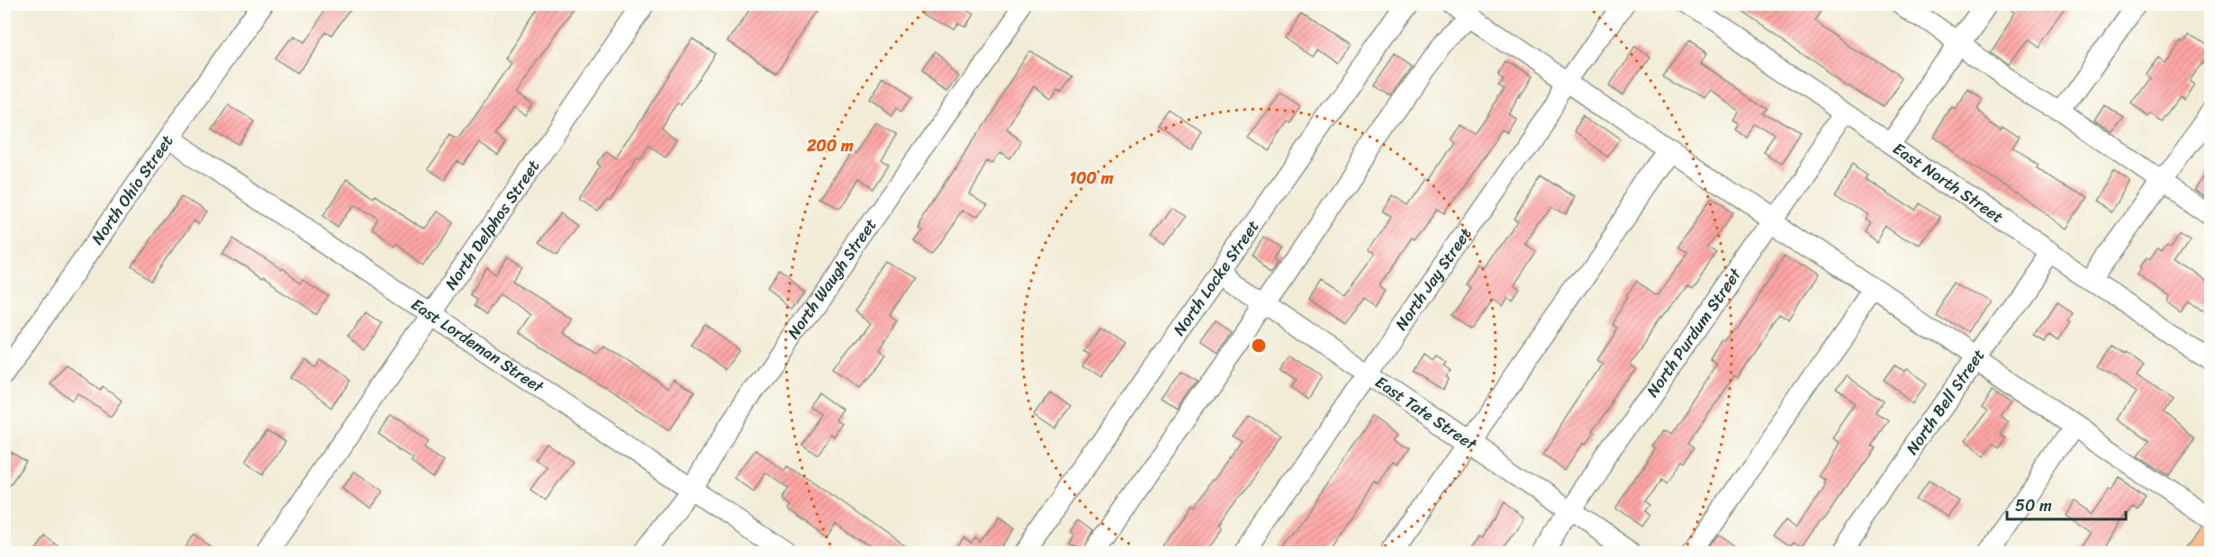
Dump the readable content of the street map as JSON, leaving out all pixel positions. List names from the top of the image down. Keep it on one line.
{"streets":{"street":["East North Street","North Ohio Street","North Delphos Street","North Waugh Street","North Jay Street","North Locke Street","North Purdum Street","East Lordeman Street","North Bell Street","East Tate Street"]},"crossings":[["East North Street","North Purdum Street"],["East North Street","North Bell Street"],["North Ohio Street","East Lordeman Street"],["North Delphos Street","East Lordeman Street"],["North Waugh Street","East Lordeman Street"],["North Jay Street","East Tate Street"],["North Locke Street","East Tate Street"],["North Purdum Street","East Tate Street"]],"scale_bar":"50 m","rings":["200 m","100 m"]}
